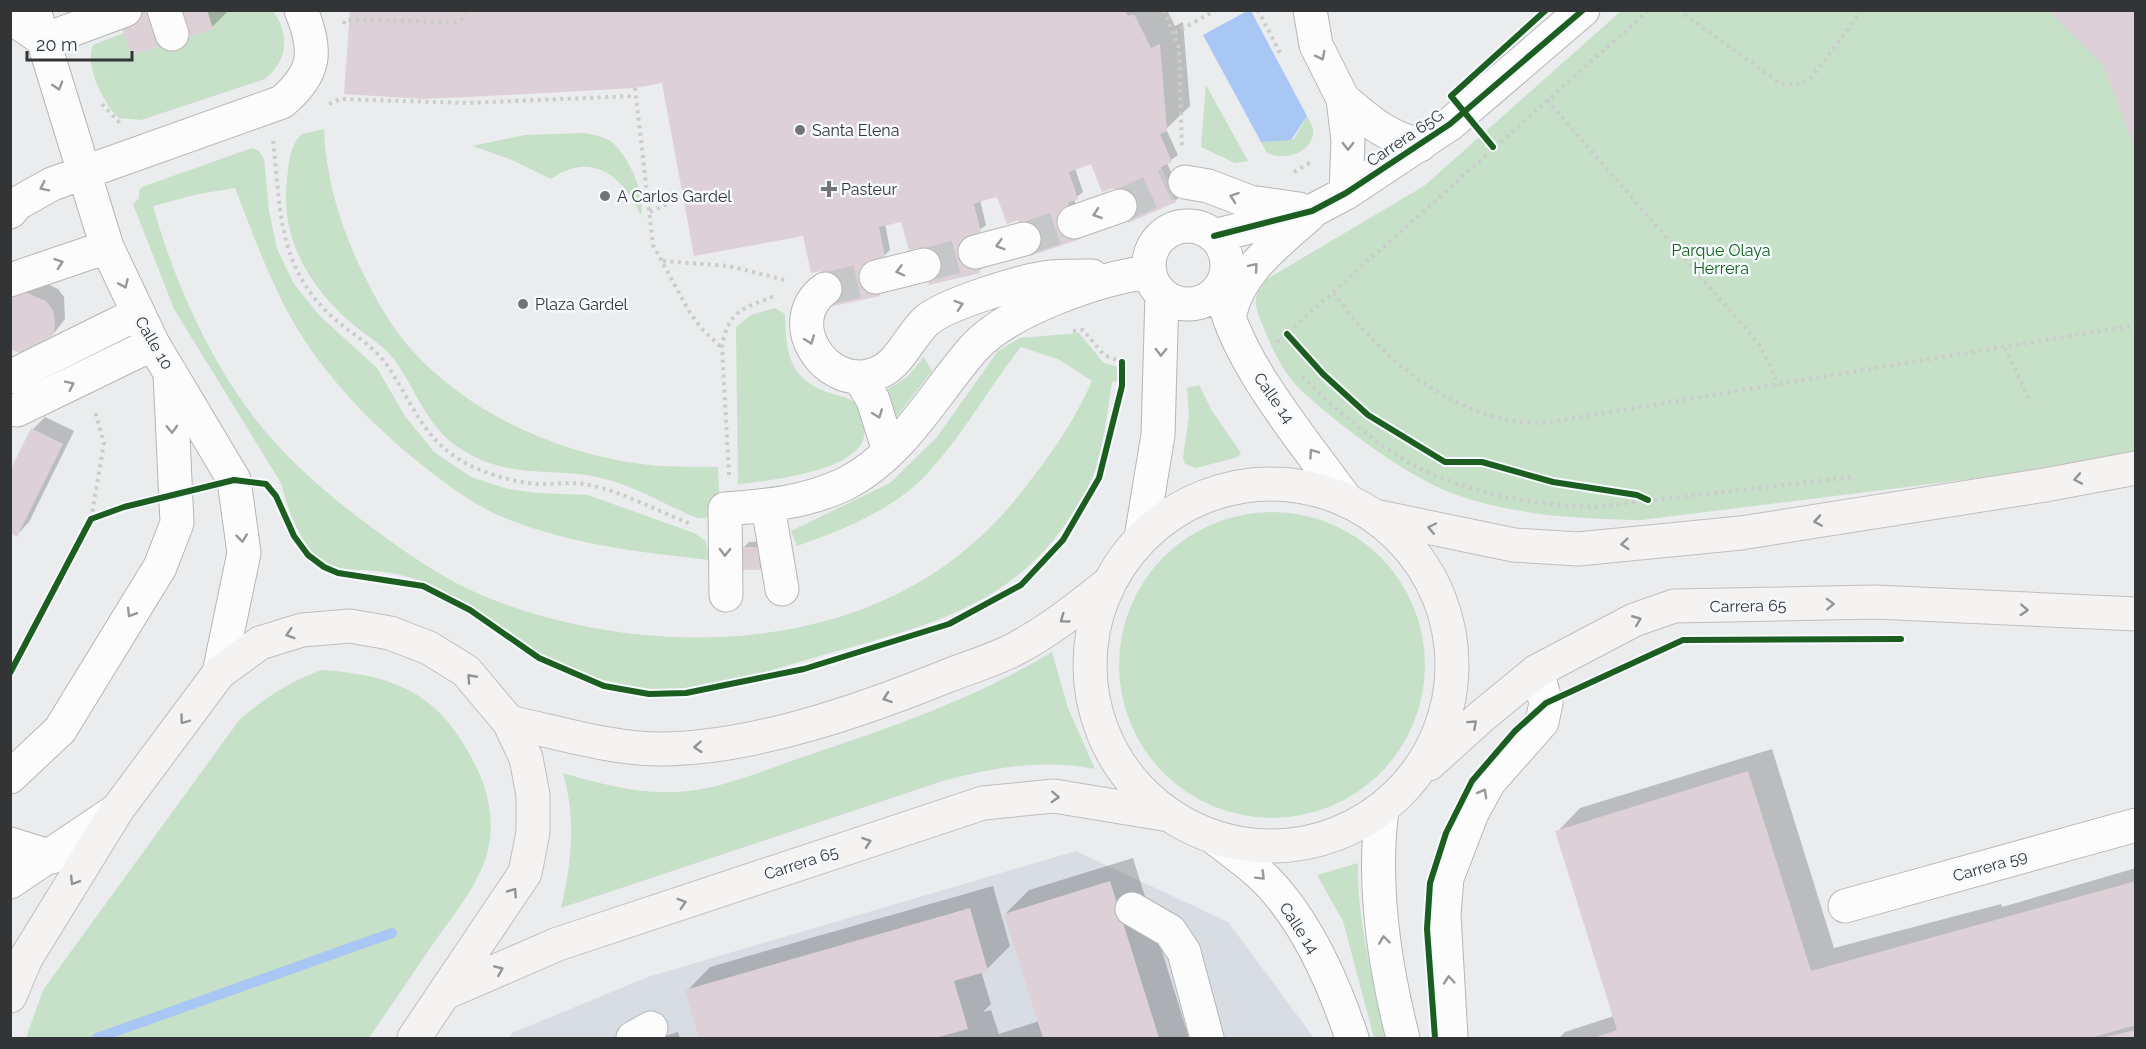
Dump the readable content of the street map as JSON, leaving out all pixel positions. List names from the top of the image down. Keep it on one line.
{"streets":{"main road":["Carrera 65"],"street":["Carrera 65G","Calle 10","Calle 14","Carrera 59"]},"crossings":[["Carrera 65G","Calle 14"]],"one_way":["Calle 10"],"parks":["Parque Olaya Herrera"],"places":{"other":["Santa Elena","A Carlos Gardel","Plaza Gardel"],"health":["Pasteur"]},"scale_bar":"20 m"}
